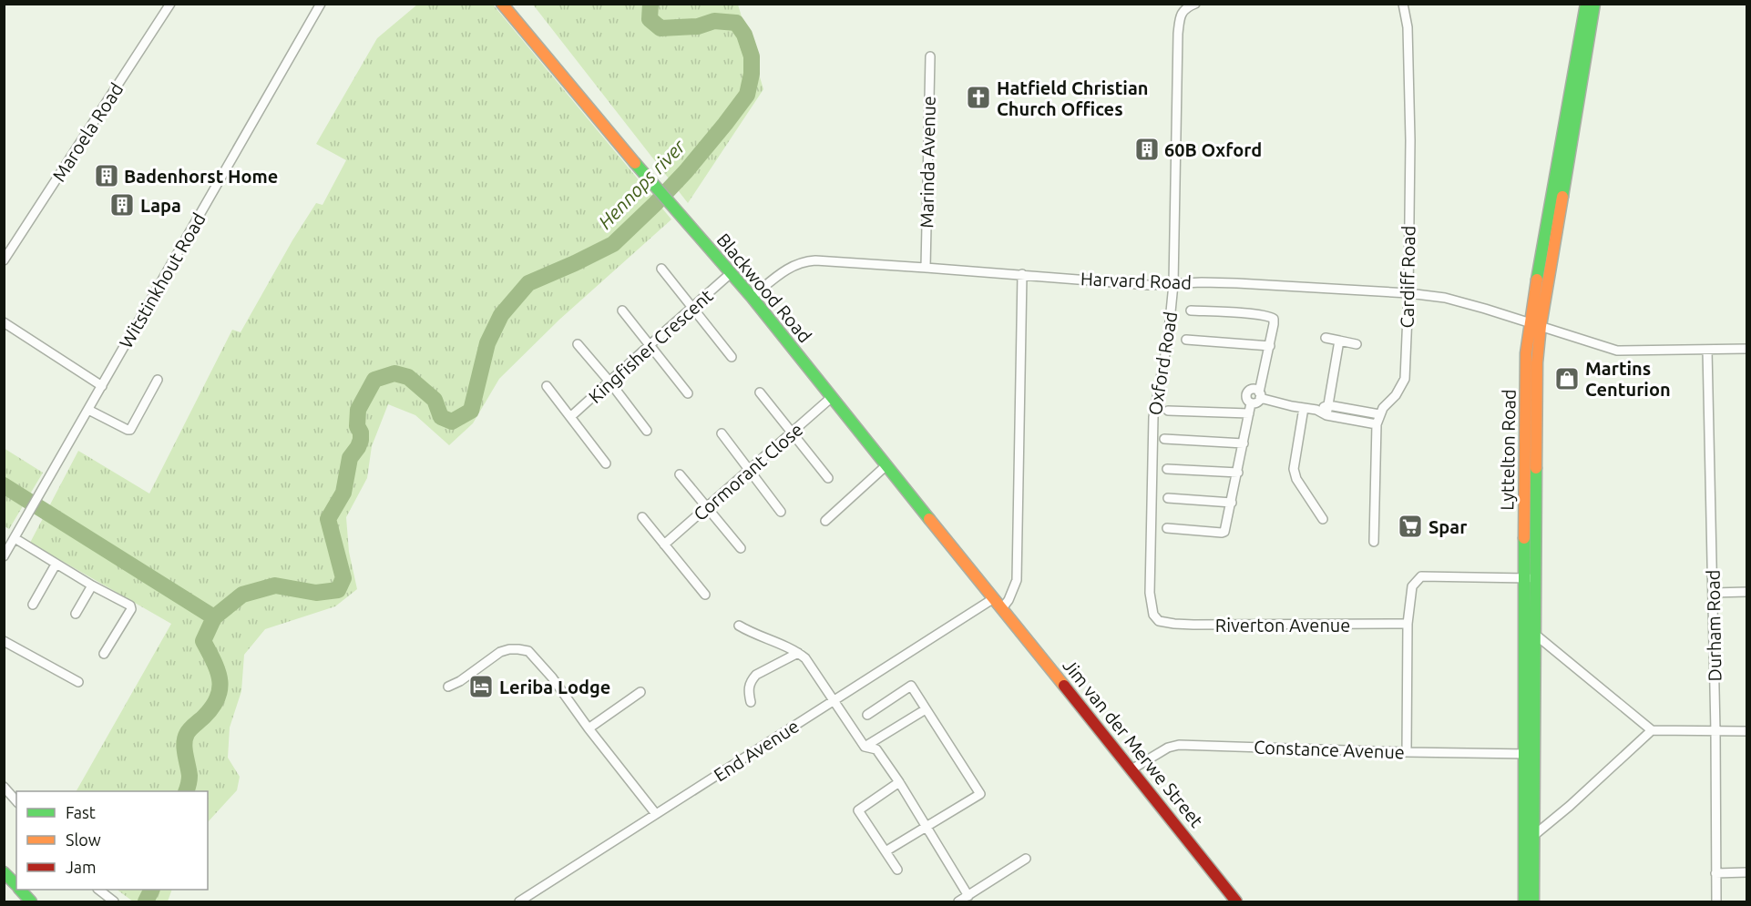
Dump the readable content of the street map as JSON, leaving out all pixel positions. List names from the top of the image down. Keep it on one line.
{"streets":{"main road":["Blackwood Road","Lyttelton Road","Jim van der Merwe Street"],"street":["Maroela Road","Marinda Avenue","Cardiff Road","Witstinkhout Road","Harvard Road","Kingfisher Crescent","Oxford Road","Cormorant Close","Riverton Avenue","Durham Road","Constance Avenue","End Avenue"]},"crossings":[["Marinda Avenue","Harvard Road"],["Cardiff Road","Harvard Road"],["Harvard Road","Blackwood Road"],["Harvard Road","Oxford Road"],["Harvard Road","Lyttelton Road"],["Harvard Road","Durham Road"],["Blackwood Road","Kingfisher Crescent"],["Blackwood Road","Cormorant Close"],["Blackwood Road","Jim van der Merwe Street"],["Blackwood Road","End Avenue"],["Oxford Road","Riverton Avenue"],["Lyttelton Road","Constance Avenue"],["Jim van der Merwe Street","Constance Avenue"],["Jim van der Merwe Street","End Avenue"]],"water":["Hennops river"],"places":{"church":["Hatfield Christian Church Offices"],"building":["60B Oxford","Badenhorst Home","Lapa"],"shop":["Martins Centurion"],"supermarket":["Spar"],"hotel":["Leriba Lodge"]},"legend":["Fast","Slow","Jam"]}
